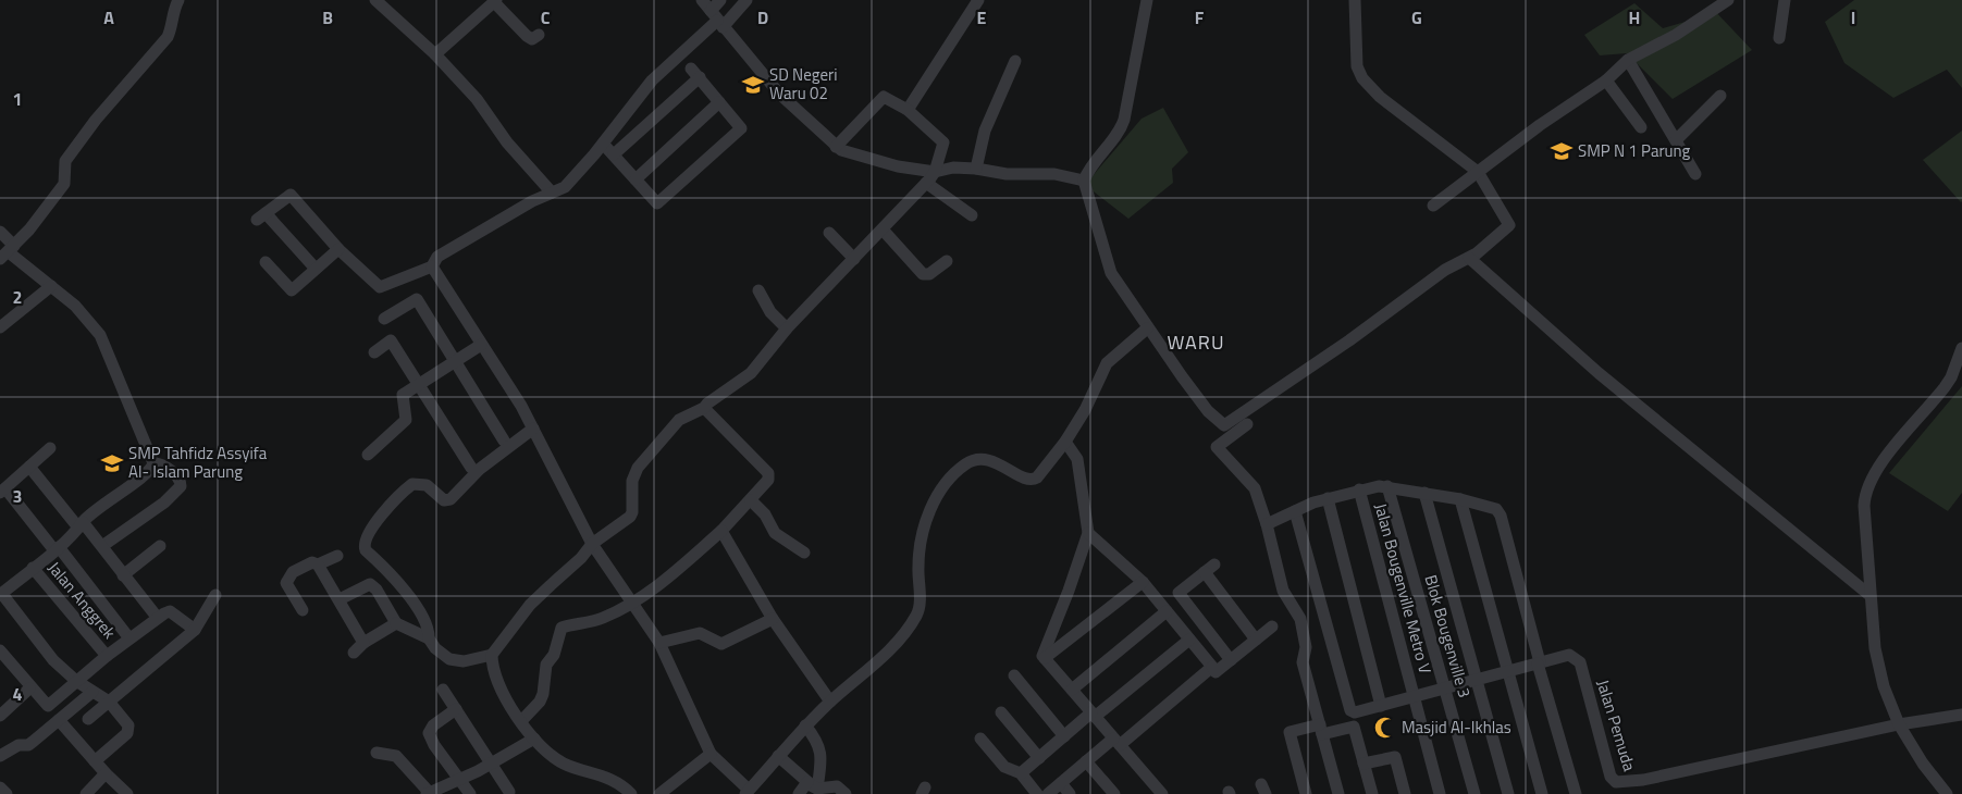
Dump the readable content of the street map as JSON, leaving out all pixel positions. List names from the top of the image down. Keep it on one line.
{"streets":{"street":["Jalan Bougenville Metro V","Jalan Anggrek","Blok Bougenville 3","Jalan Pemuda"]},"crossings":[["Jalan Bougenville Metro V","Jalan Pemuda"],["Blok Bougenville 3","Jalan Pemuda"]],"districts":["WARU"],"places":{"school or university":["SD Negeri Waru 02","SMP N 1 Parung","SMP Tahfidz Assyifa Al- Islam Parung"],"mosque":["Masjid Al-Ikhlas"]},"grid":{"columns":["A","B","C","D","E","F","G","H","I"],"rows":["1","2","3","4"]}}
